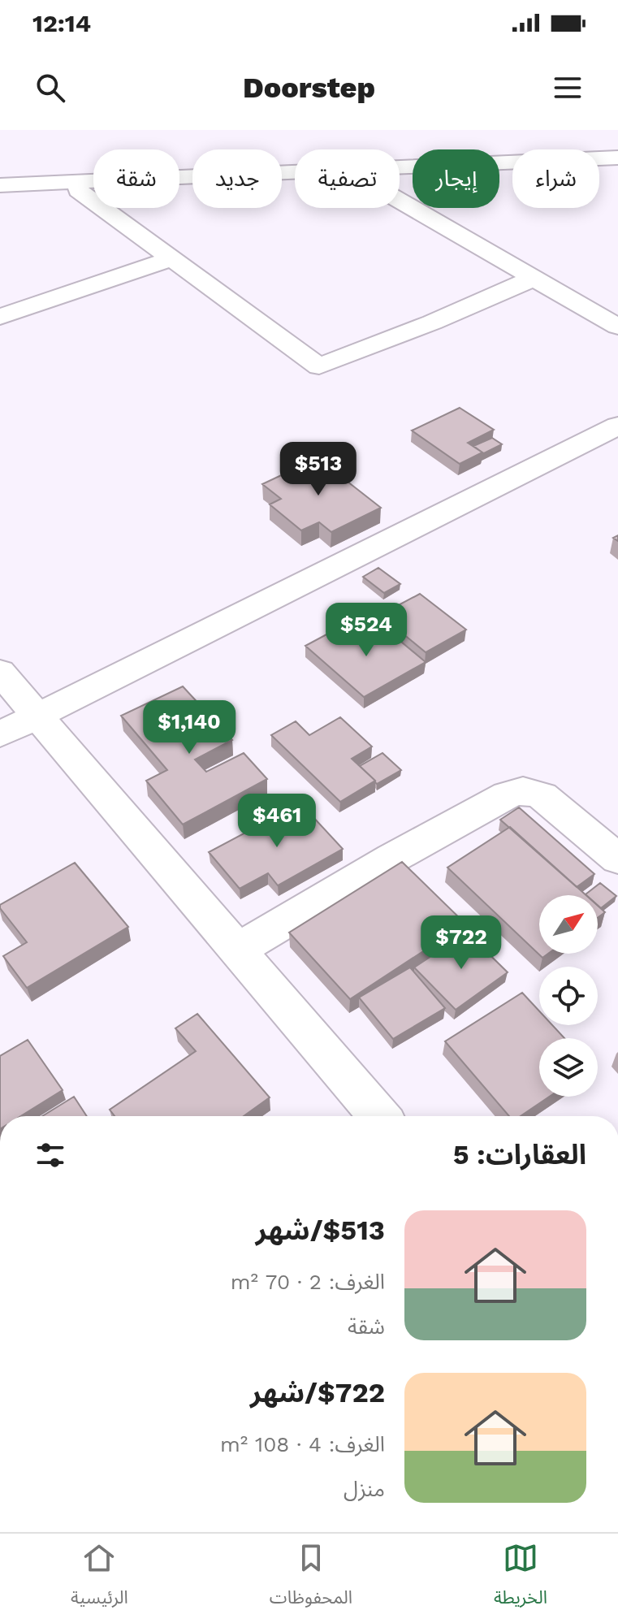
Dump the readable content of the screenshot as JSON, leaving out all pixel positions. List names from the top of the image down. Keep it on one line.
{"north":"top right","page":{"status":"12:14","header":"Doorstep","chip":["شراء","إيجار","تصفية","جديد","شقة"],"price":["$513","$524","$1,140","$461","$722"],"heading":"العقارات: 5","list":[{"name":"$513/شهر","note":"الغرف: 2 · 70 m² · شقة"},{"name":"$722/شهر","note":"الغرف: 4 · 108 m² · منزل"}],"tabs":["الخريطة","المحفوظات","الرئيسية"]}}
